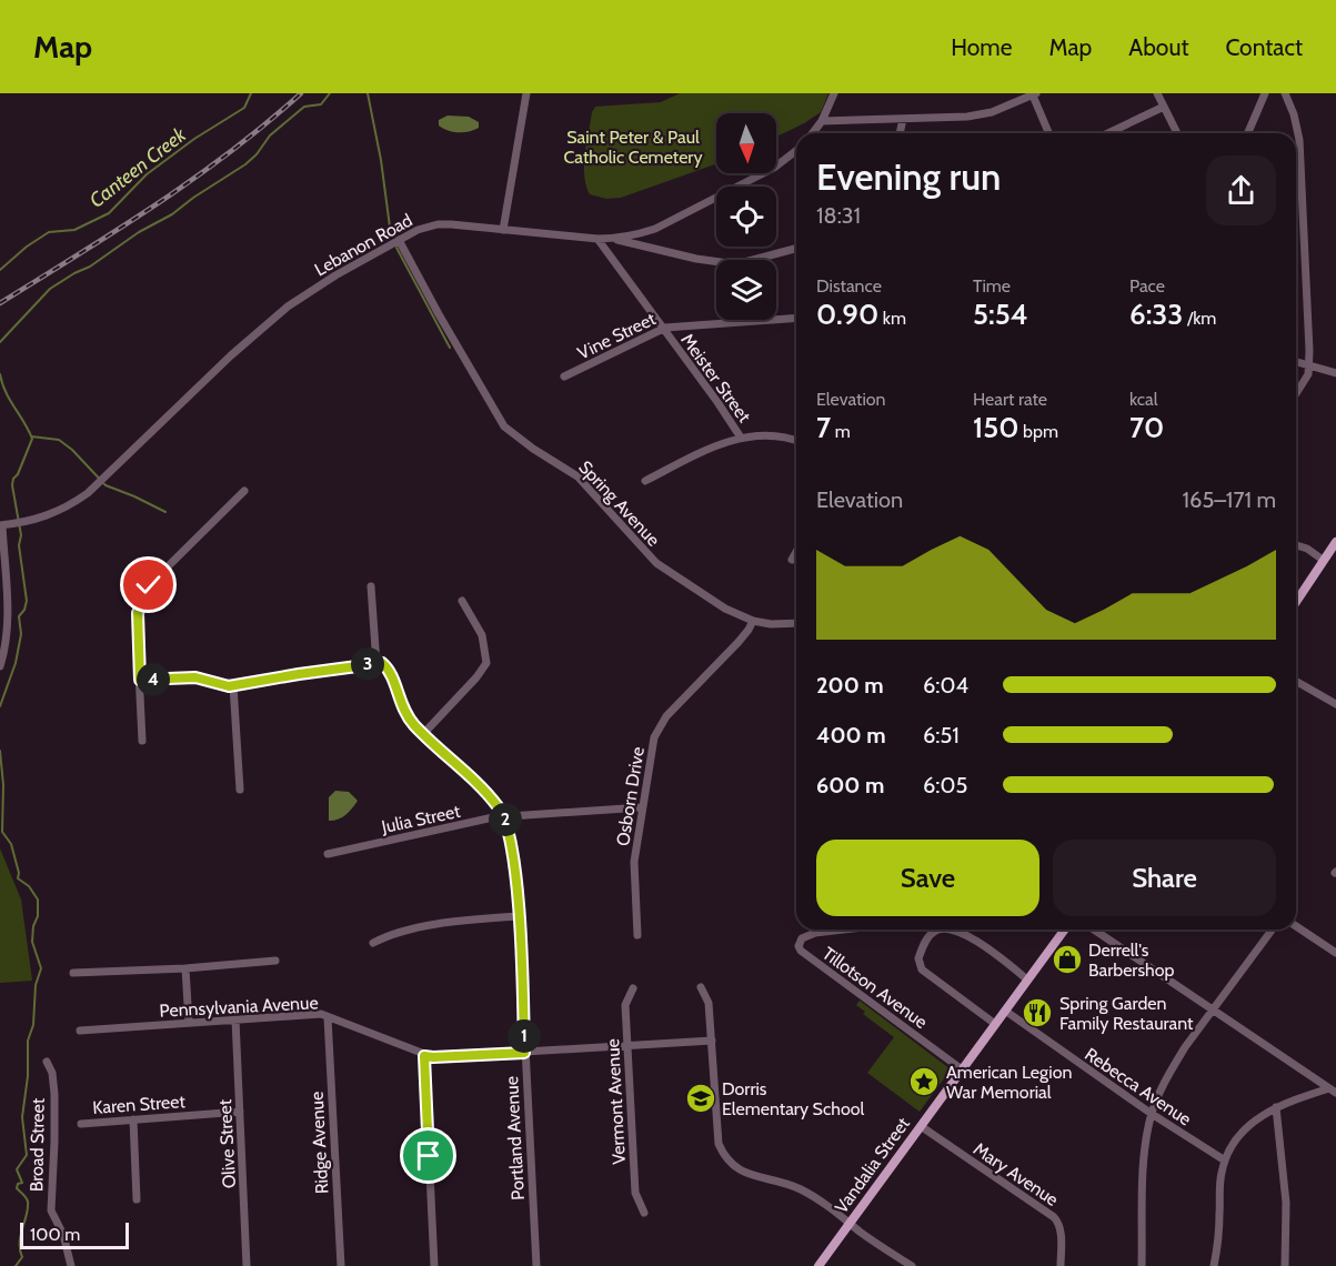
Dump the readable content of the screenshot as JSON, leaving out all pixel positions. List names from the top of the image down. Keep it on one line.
{"streets":{"main road":["Vandalia Street"],"street":["Lebanon Road","Vine Street","Meister Street","Spring Avenue","Osborn Drive","Julia Street","Tillotson Avenue","Pennsylvania Avenue","Rebecca Avenue","Vermont Avenue","Karen Street","Portland Avenue","Ridge Avenue","Olive Street","Broad Street","Mary Avenue"]},"crossings":[["Lebanon Road","Meister Street"],["Lebanon Road","Spring Avenue"],["Vine Street","Meister Street"],["Spring Avenue","Osborn Drive"],["Osborn Drive","Julia Street"],["Julia Street","Portland Avenue"],["Tillotson Avenue","Vandalia Street"],["Pennsylvania Avenue","Vermont Avenue"],["Pennsylvania Avenue","Portland Avenue"],["Pennsylvania Avenue","Ridge Avenue"],["Pennsylvania Avenue","Olive Street"],["Rebecca Avenue","Vandalia Street"],["Karen Street","Olive Street"],["Vandalia Street","Mary Avenue"]],"water":["Canteen Creek"],"parks":["Saint Peter & Paul Catholic Cemetery"],"places":{"shop":["Derrell's Barbershop"],"restaurant":["Spring Garden Family Restaurant"],"place":["American Legion War Memorial"],"school or university":["Dorris Elementary School"]},"scale_bar":"100 m","north":"bottom","page":{"header":"Map","nav":["Home","Map","About","Contact"],"heading":["Evening run","18:31"],"stats":[["Distance","0.90 km"],["Time","5:54"],["Pace","6:33 /km"],["Elevation","7 m"],["Heart rate","150 bpm"],["kcal","70"]],"chart":["Elevation","165–171 m"],"pins":["3","4","2","1"],"list":[{"name":"200 m","note":"6:04"},{"name":"400 m","note":"6:51"},{"name":"600 m","note":"6:05"}],"buttons":["Save","Share"],"scale":"100 m"}}
